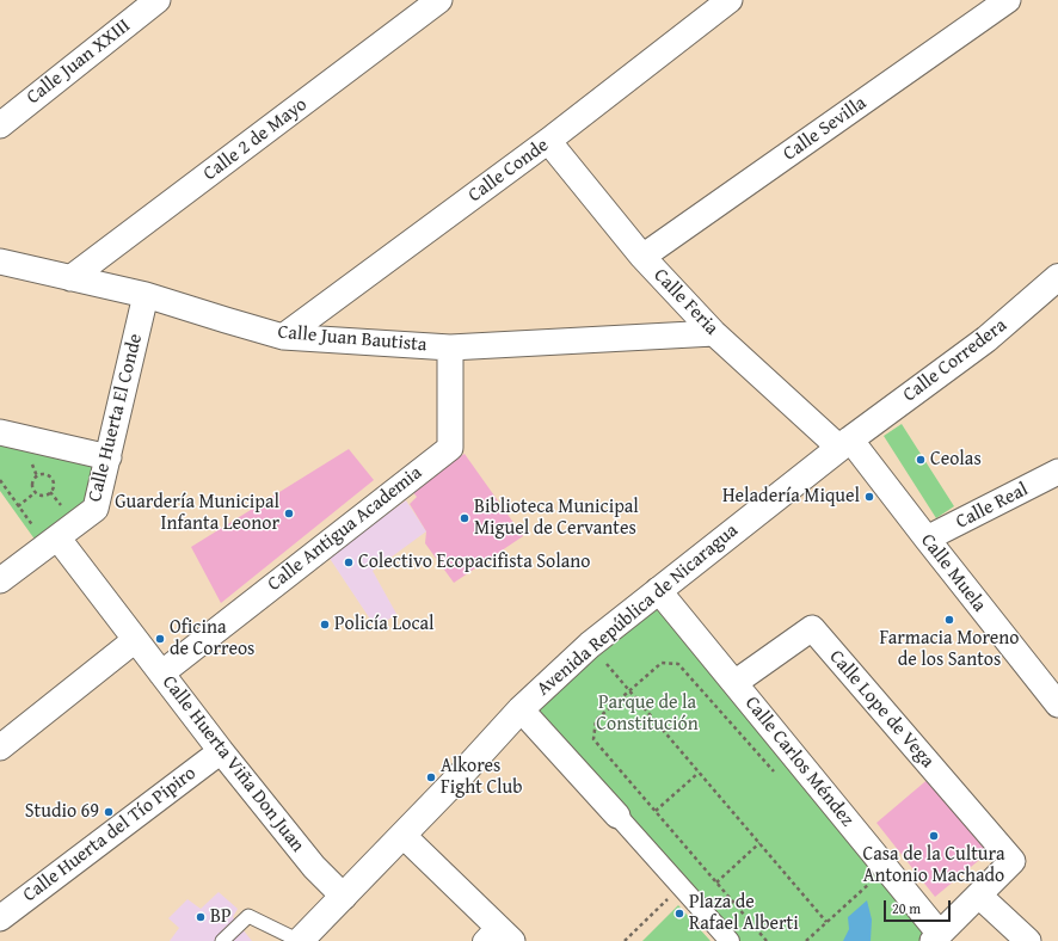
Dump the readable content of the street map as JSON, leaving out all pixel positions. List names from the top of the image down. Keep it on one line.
{"streets":{"street":["Calle Juan XXIII","Calle Sevilla","Calle 2 de Mayo","Calle Conde","Calle Feria","Calle Juan Bautista","Calle Corredera","Calle Huerta El Conde","Calle Real","Calle Antigua Academia","Calle Muela","Avenida República de Nicaragua","Calle Lope de Vega","Calle Carlos Méndez","Calle Huerta Viña Don Juan","Calle Huerta del Tío Pipiro"]},"crossings":[["Calle Sevilla","Calle Feria"],["Calle 2 de Mayo","Calle Juan Bautista"],["Calle Conde","Calle Feria"],["Calle Conde","Calle Juan Bautista"],["Calle Feria","Calle Juan Bautista"],["Calle Feria","Calle Corredera"],["Calle Feria","Calle Muela"],["Calle Feria","Avenida República de Nicaragua"],["Calle Juan Bautista","Calle Huerta El Conde"],["Calle Juan Bautista","Calle Antigua Academia"],["Calle Corredera","Calle Muela"],["Calle Corredera","Avenida República de Nicaragua"],["Calle Huerta El Conde","Calle Huerta Viña Don Juan"],["Calle Real","Calle Muela"],["Calle Antigua Academia","Calle Huerta Viña Don Juan"],["Calle Muela","Avenida República de Nicaragua"],["Avenida República de Nicaragua","Calle Carlos Méndez"],["Avenida República de Nicaragua","Calle Huerta Viña Don Juan"],["Calle Lope de Vega","Calle Carlos Méndez"],["Calle Huerta Viña Don Juan","Calle Huerta del Tío Pipiro"]],"parks":["Parque de la Constitución"],"places":["Ceolas","Heladería Miquel","Guardería Municipal Infanta Leonor","Biblioteca Municipal Miguel de Cervantes","Colectivo Ecopacifista Solano","Farmacia Moreno de los Santos","Policía Local","Oficina de Correos","Alkores Fight Club","Studio 69","Casa de la Cultura Antonio Machado","Plaza de Rafael Alberti","BP"],"scale_bar":"20 m"}
